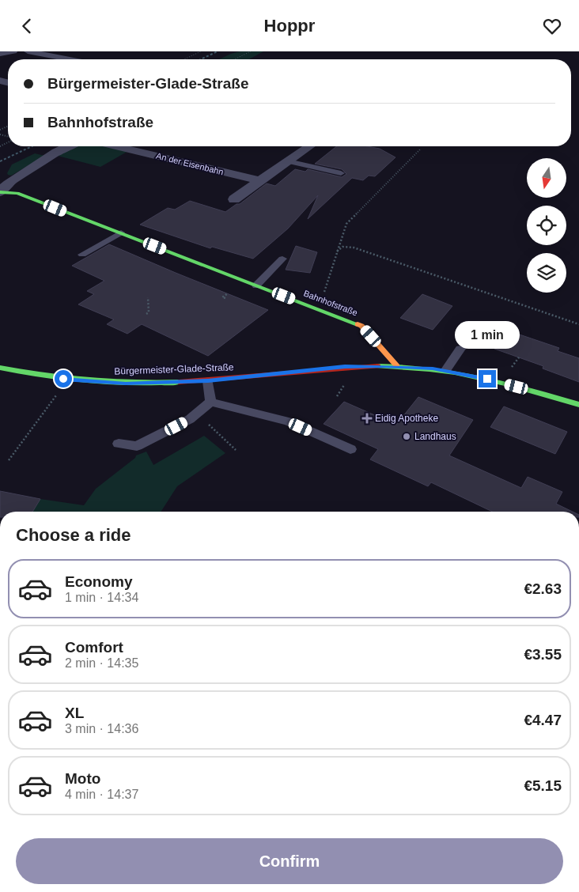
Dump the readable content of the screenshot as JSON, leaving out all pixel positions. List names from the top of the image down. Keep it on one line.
{"streets":{"street":["An der Eisenbahn","Bahnhofstraße","Bürgermeister-Glade-Straße"]},"crossings":[["Bahnhofstraße","Bürgermeister-Glade-Straße"]],"places":{"health":["Eidig Apotheke"],"other":["Landhaus"]},"north":"bottom","page":{"header":"Hoppr","banner":["Bürgermeister-Glade-Straße","Bahnhofstraße"],"bubble":"1 min","heading":"Choose a ride","list":[{"name":"Economy","note":"1 min · 14:34","value":"€2.63"},{"name":"Comfort","note":"2 min · 14:35","value":"€3.55"},{"name":"XL","note":"3 min · 14:36","value":"€4.47"},{"name":"Moto","note":"4 min · 14:37","value":"€5.15"}],"buttons":"Confirm"}}
